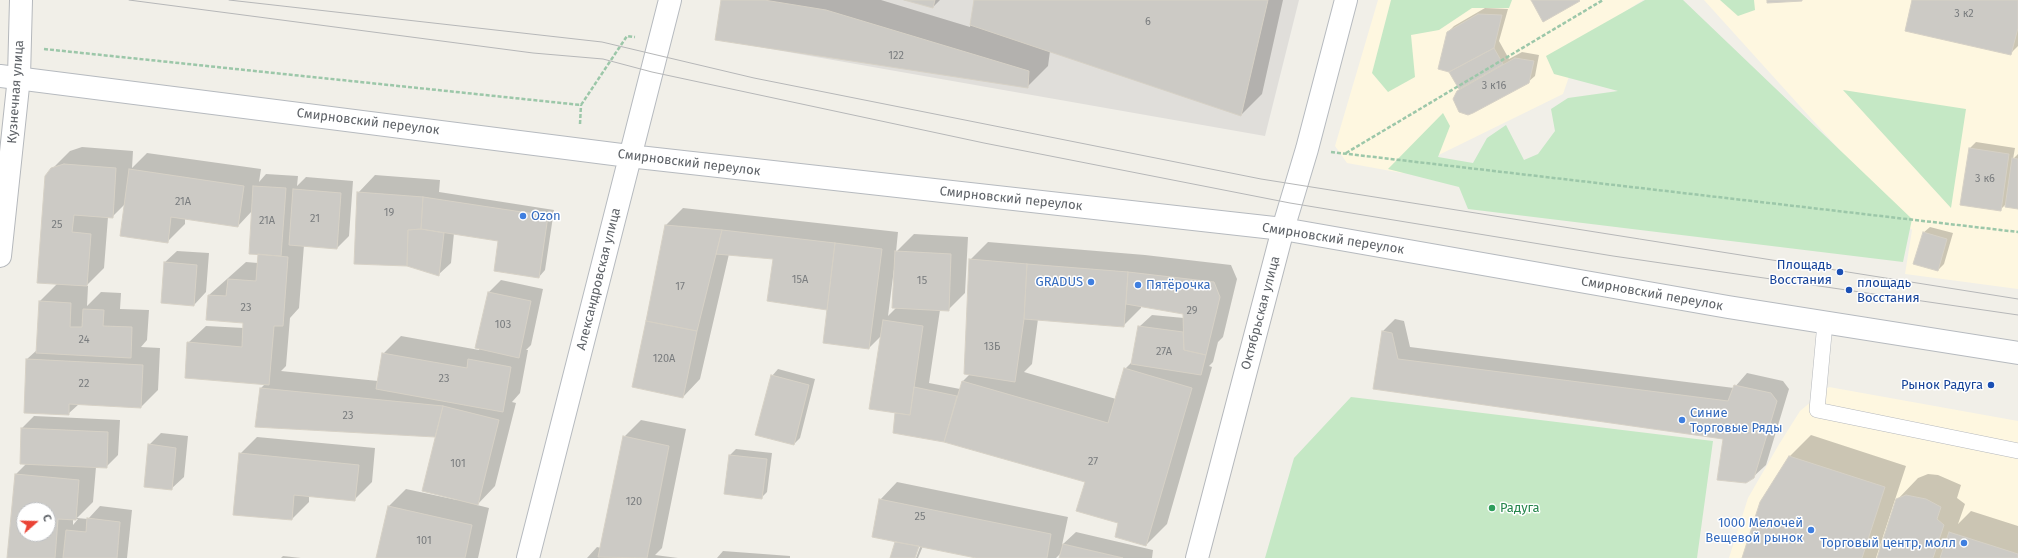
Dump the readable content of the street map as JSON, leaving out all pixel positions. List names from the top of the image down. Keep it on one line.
{"streets":{"main road":["Кузнечная улица","Смирновский переулок","Александровская улица","Октябрьская улица"]},"crossings":[["Кузнечная улица","Смирновский переулок"],["Смирновский переулок","Александровская улица"],["Смирновский переулок","Октябрьская улица"]],"places":["Ozon","Площадь Восстания","GRADUS","Пятёрочка","площадь Восстания","Рынок Радуга","Синие Торговые Ряды","Радуга","1000 Мелочей Вещевой рынок","Торговый центр, молл"],"house_numbers":["3 к2","6","122","3 к16","3 к6","21А","19","21","21А","25","15А","15","17","23","29","103","24","13Б","27А","120А","23","22","23","27","101","120","25","101"],"north":"right"}
